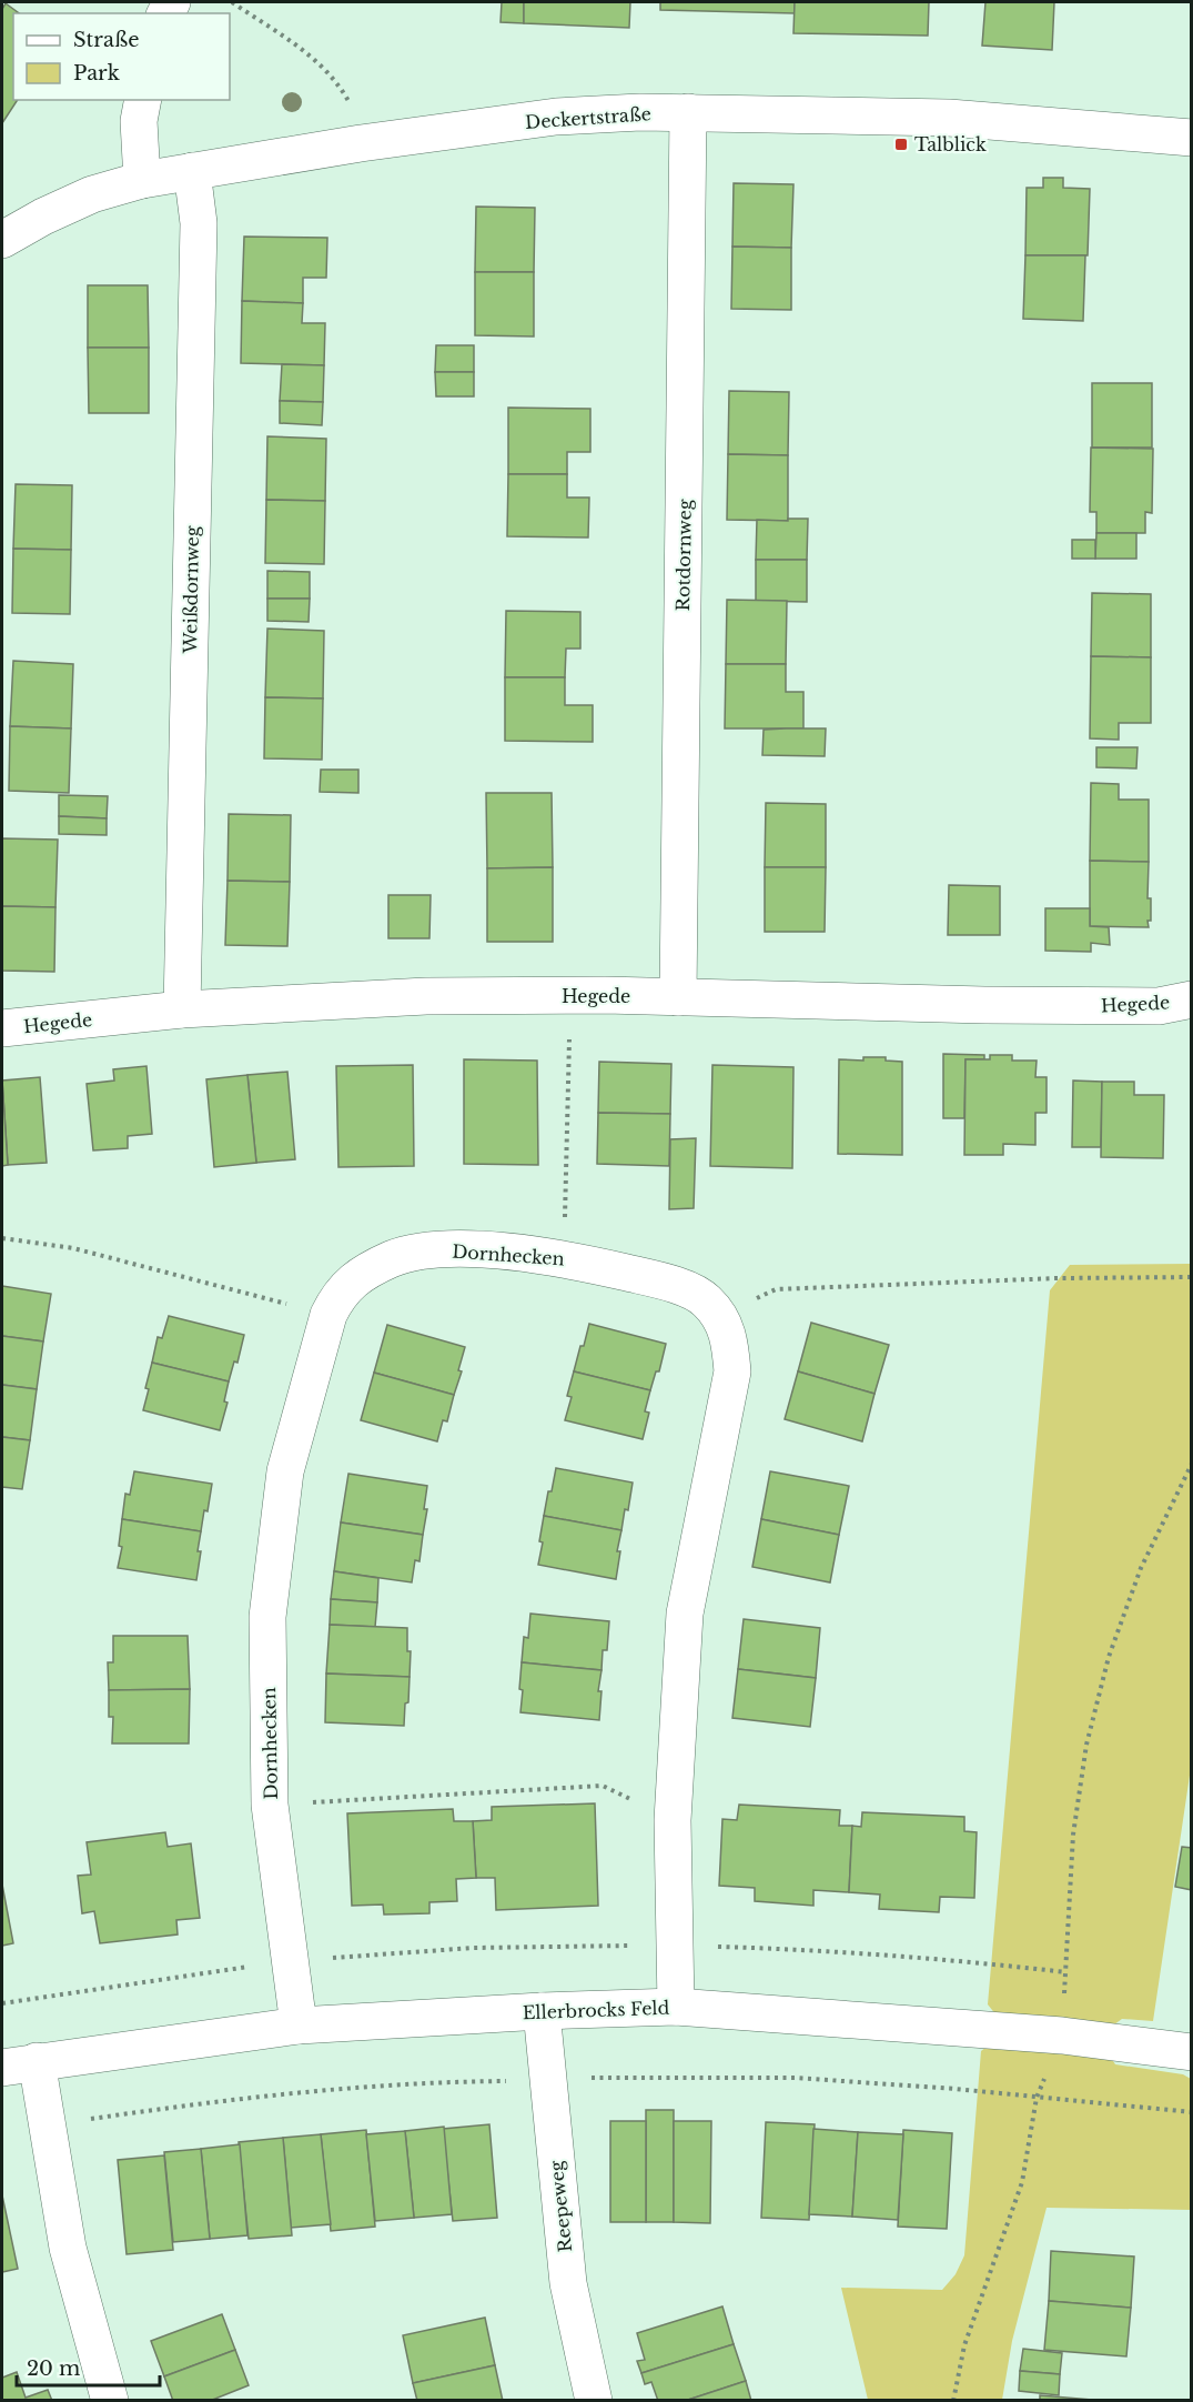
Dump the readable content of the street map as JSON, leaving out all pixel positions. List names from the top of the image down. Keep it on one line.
{"streets":{"street":["Deckertstraße","Rotdornweg","Weißdornweg","Hegede","Dornhecken","Ellerbrocks Feld","Reepeweg"]},"crossings":[["Deckertstraße","Rotdornweg"],["Deckertstraße","Weißdornweg"],["Rotdornweg","Hegede"],["Weißdornweg","Hegede"],["Dornhecken","Ellerbrocks Feld"],["Ellerbrocks Feld","Reepeweg"]],"places":{"transit":["Talblick"]},"legend":["Straße","Park"],"scale_bar":"20 m"}
